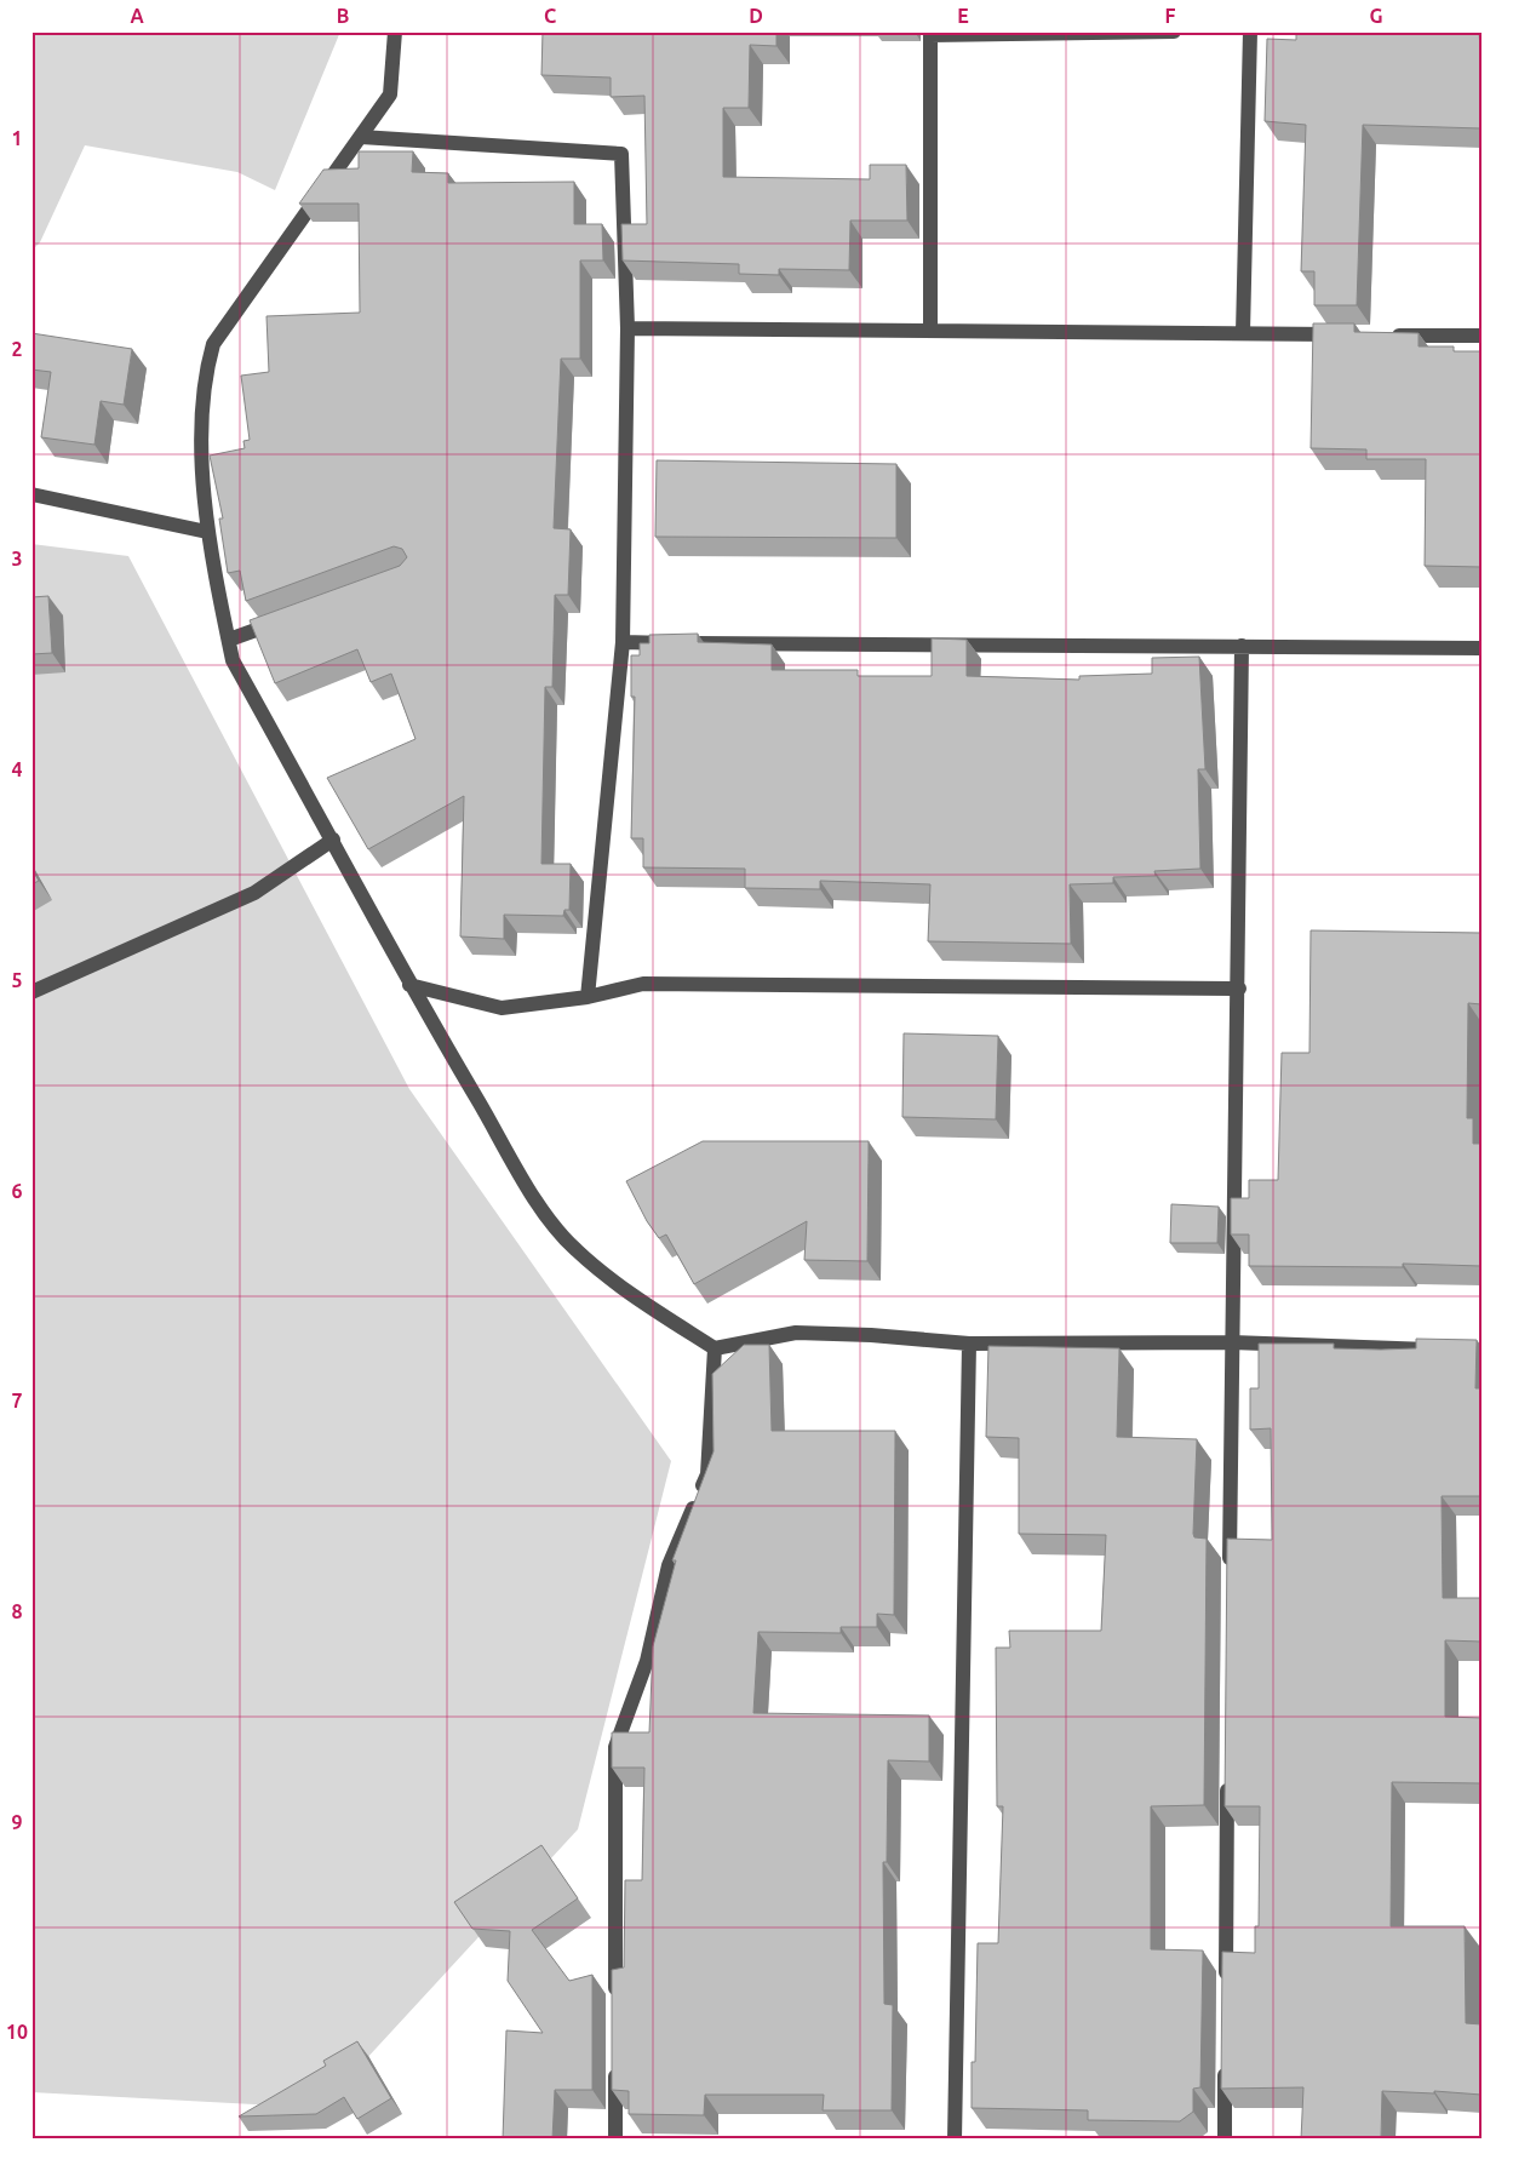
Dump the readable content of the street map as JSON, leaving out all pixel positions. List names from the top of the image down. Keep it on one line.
{"grid":{"columns":["A","B","C","D","E","F","G"],"rows":["1","2","3","4","5","6","7","8","9","10"]}}
